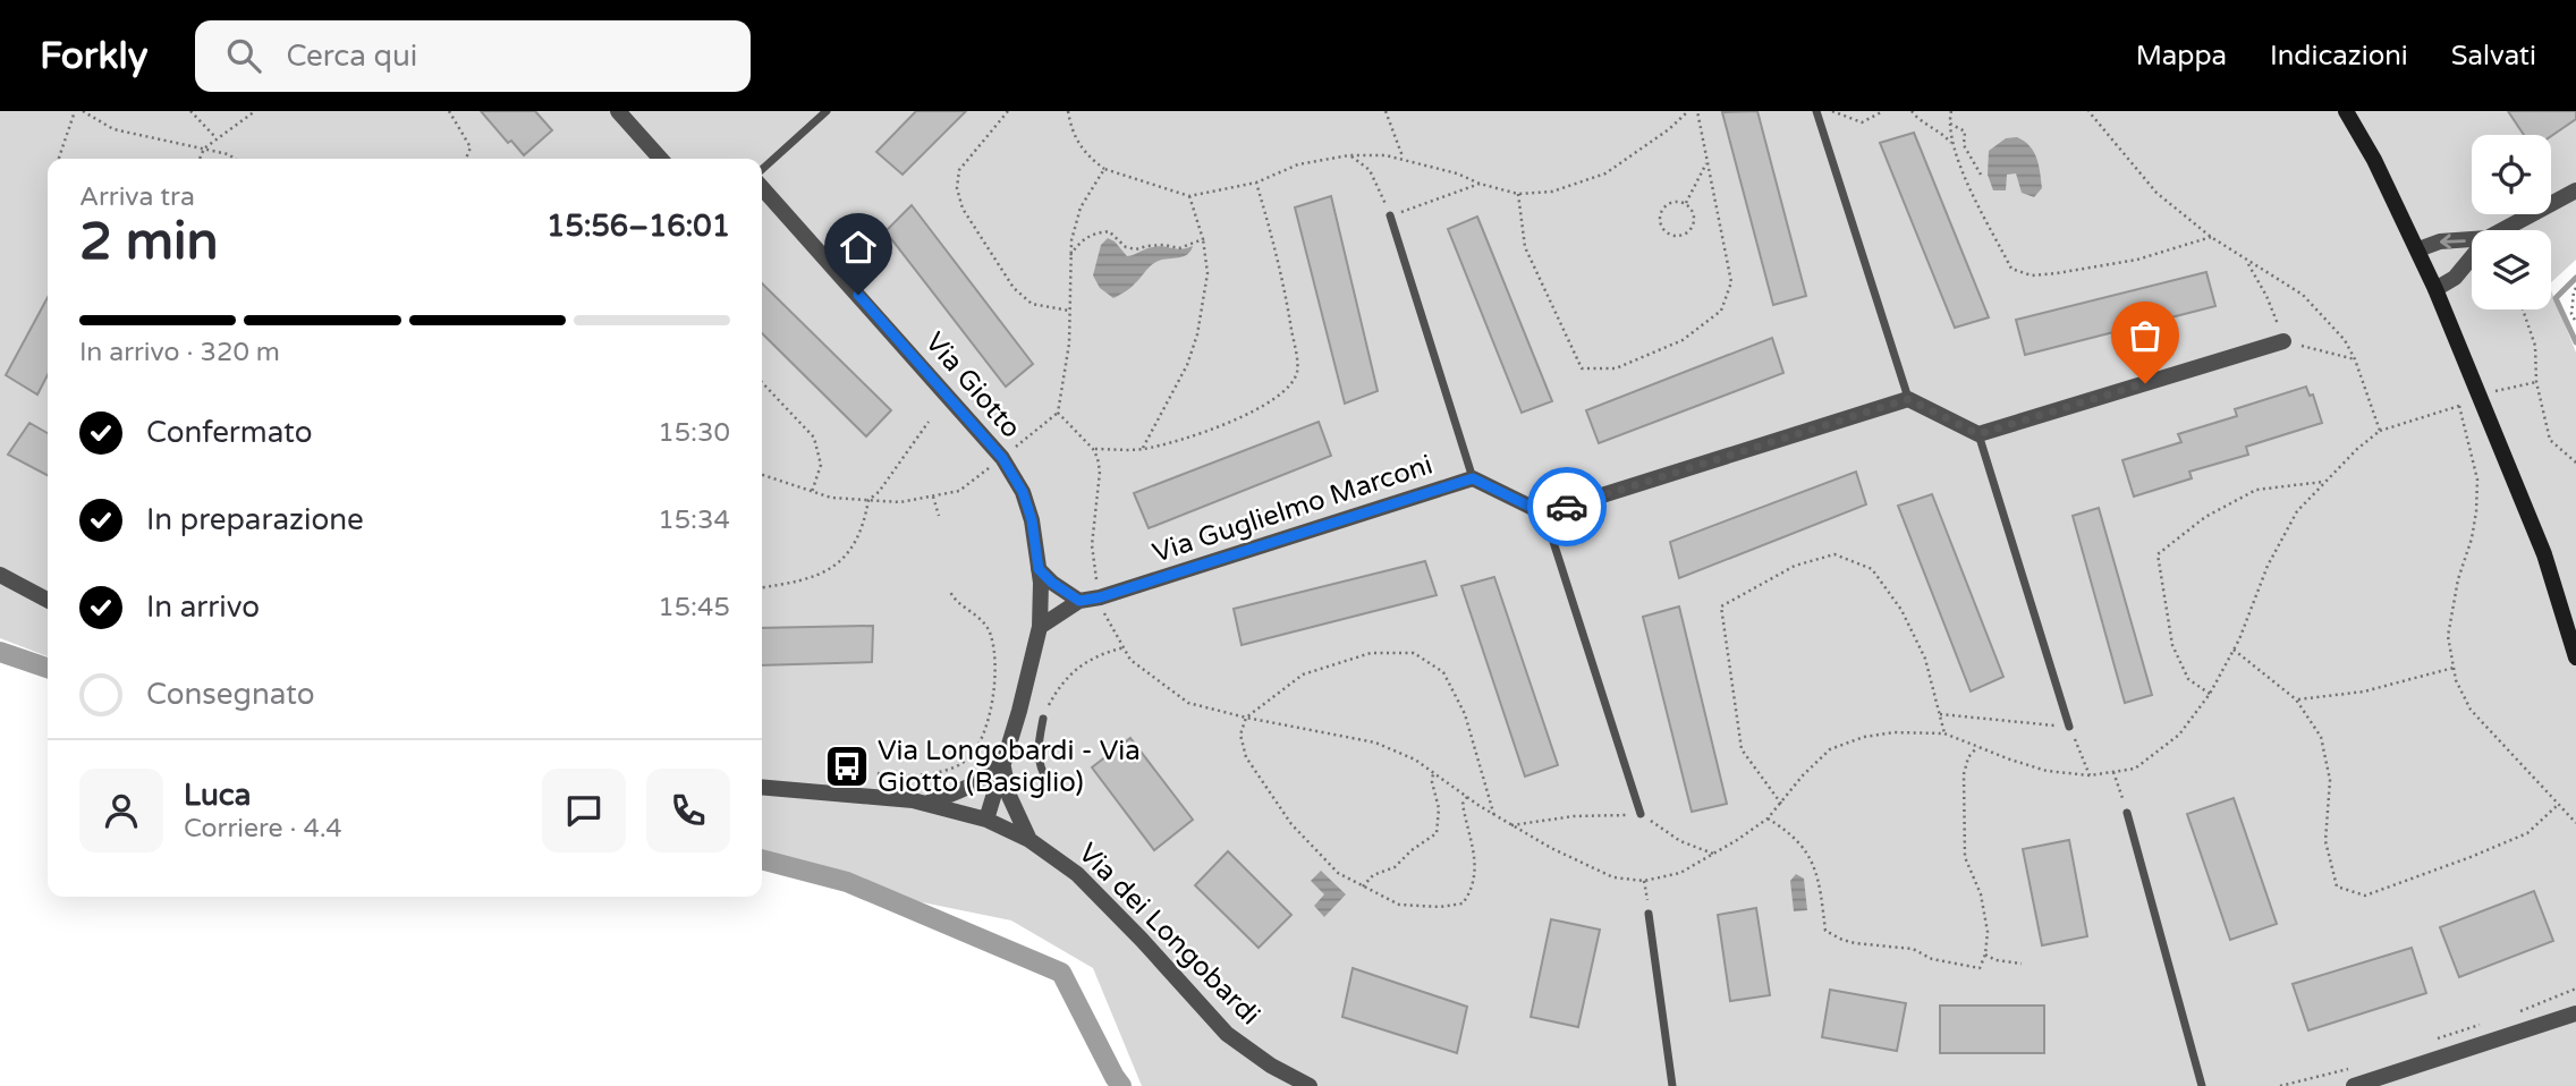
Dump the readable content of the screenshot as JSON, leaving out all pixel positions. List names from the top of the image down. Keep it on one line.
{"streets":{"street":["Via Giotto","Via Guglielmo Marconi","Via dei Longobardi"]},"crossings":[["Via Giotto","Via Guglielmo Marconi"],["Via Giotto","Via dei Longobardi"]],"places":{"bus stop":["Via Longobardi - Via Giotto (Basiglio)"]},"page":{"header":"Forkly","search":"Cerca qui","nav":["Mappa","Indicazioni","Salvati"],"heading":["2 min","Arriva tra","15:56–16:01"],"panel":["Luca","Corriere · 4.4"],"bar":"In arrivo · 320 m","list":[["Confermato","15:30"],["In preparazione","15:34"],["In arrivo","15:45"],"Consegnato"]}}
